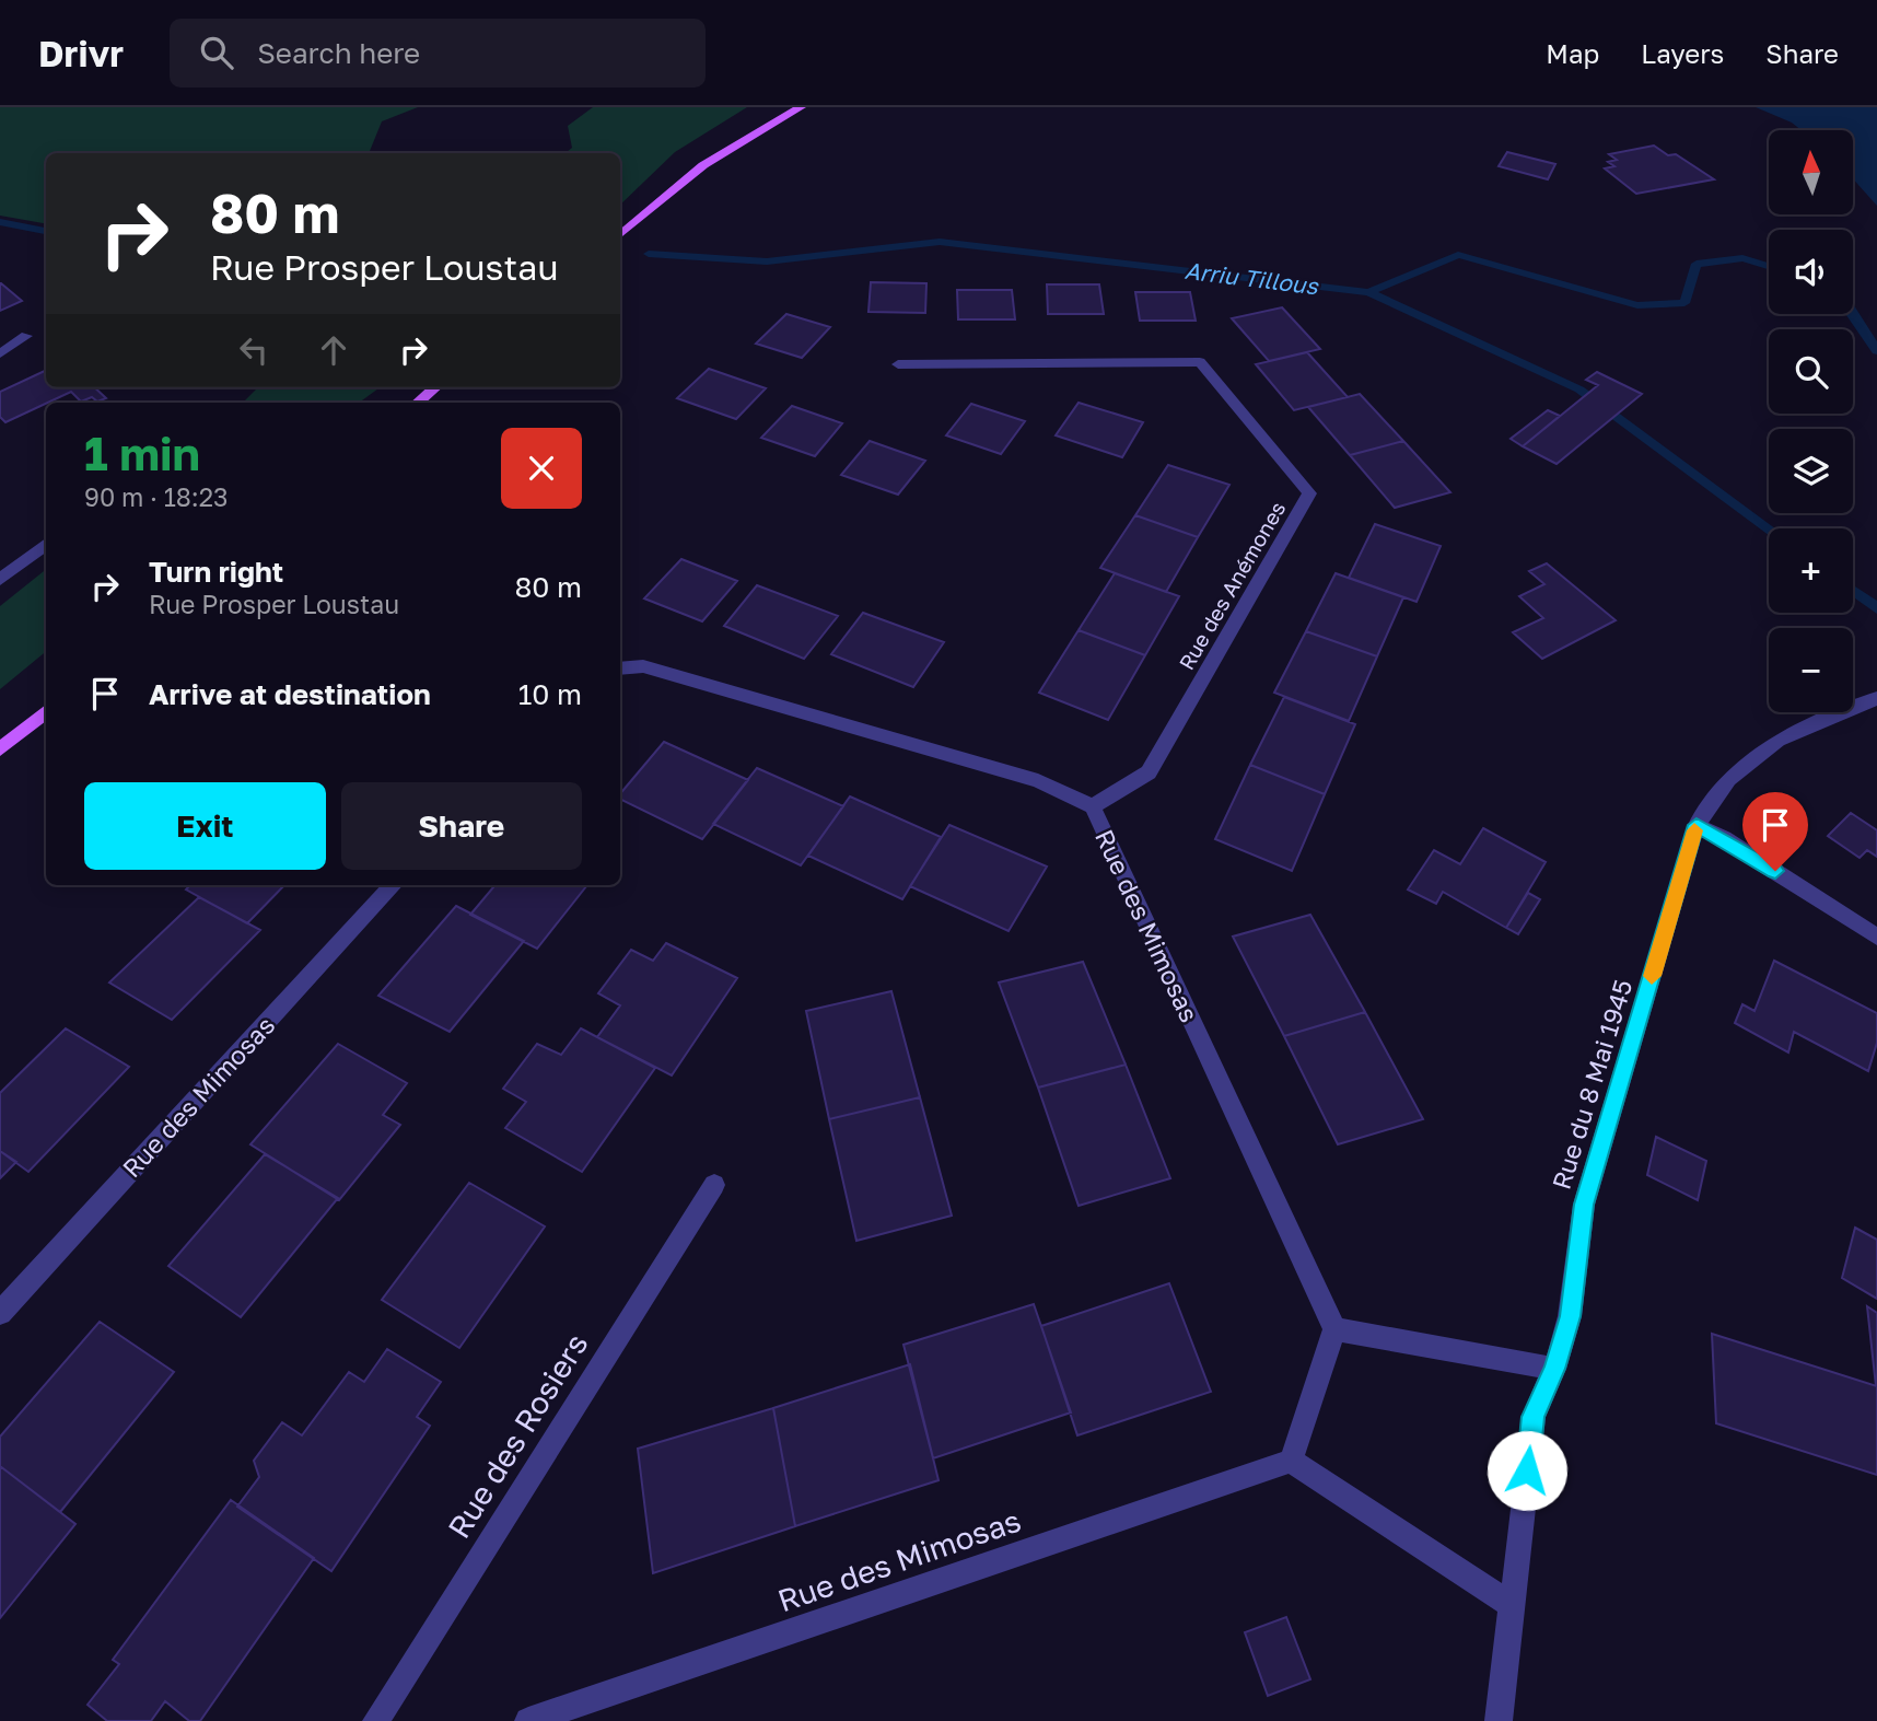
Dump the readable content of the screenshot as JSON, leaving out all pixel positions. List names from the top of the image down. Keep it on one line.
{"streets":{"street":["Rue des Anémones","Rue des Mimosas","Rue du 8 Mai 1945","Rue des Rosiers"]},"crossings":[["Rue des Anémones","Rue des Mimosas"]],"water":["Arriu Tillous"],"north":"top","page":{"header":"Drivr","search":"Search here","nav":["Map","Layers","Share"],"map_buttons":["+","−"],"turn":["80 m","Rue Prosper Loustau"],"heading":["1 min","90 m · 18:23"],"list":[{"name":"Turn right","note":"Rue Prosper Loustau","value":"80 m"},{"name":"Arrive at destination","value":"10 m"}],"buttons":["Exit","Share"]}}
